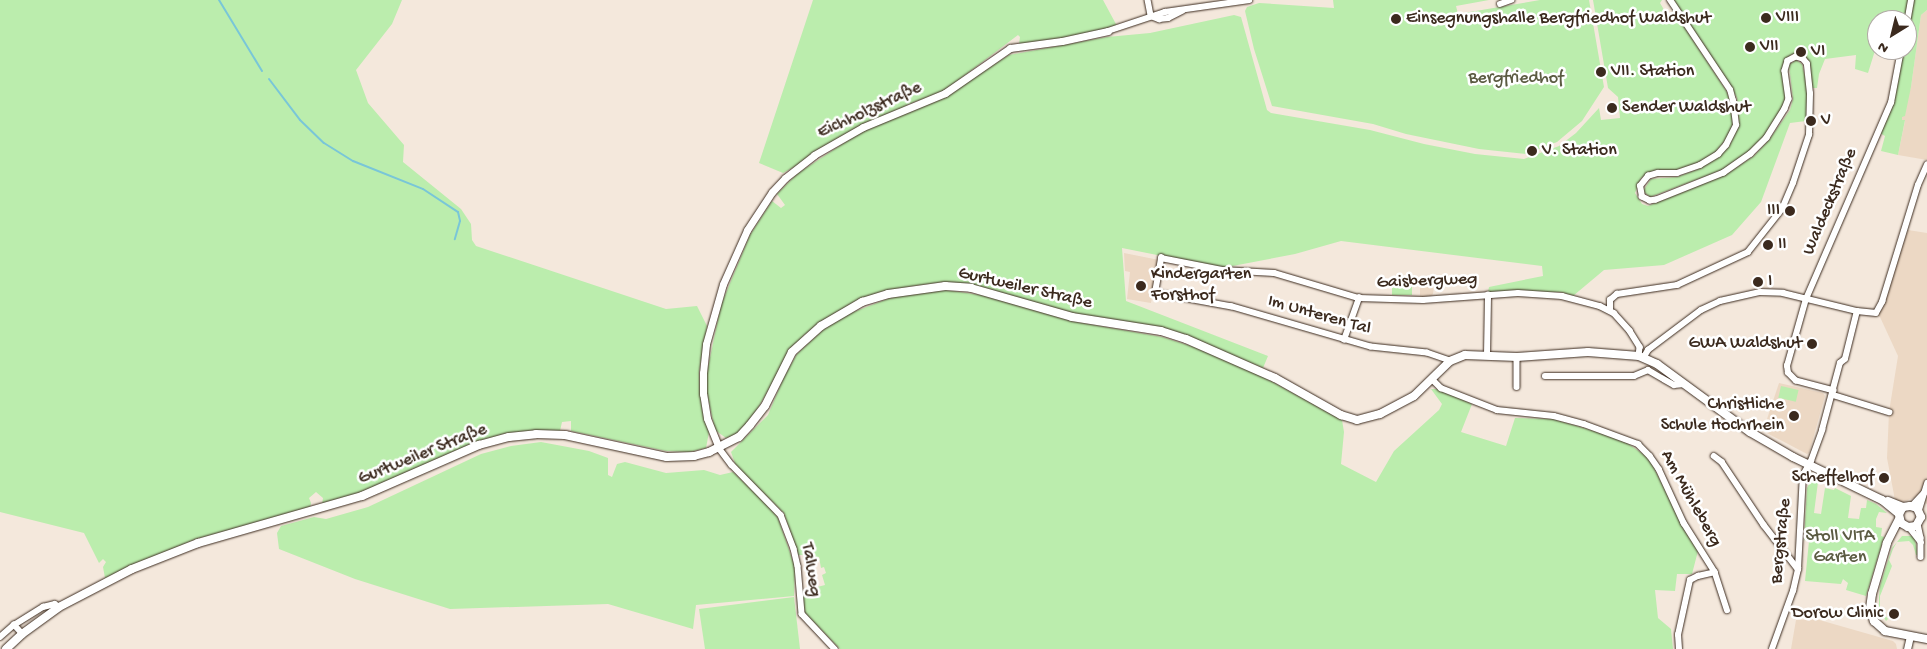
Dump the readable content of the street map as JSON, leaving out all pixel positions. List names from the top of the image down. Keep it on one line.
{"streets":{"main road":["Gurtweiler Straße"],"street":["Eichholzstraße","Waldeckstraße","Gaisbergweg","Im Unteren Tal","Am Mühleberg","Bergstraße","Talweg"]},"crossings":[["Eichholzstraße","Gurtweiler Straße"],["Eichholzstraße","Talweg"],["Waldeckstraße","Bergstraße"],["Gaisbergweg","Im Unteren Tal"],["Gurtweiler Straße","Im Unteren Tal"],["Gurtweiler Straße","Am Mühleberg"],["Gurtweiler Straße","Talweg"]],"parks":["Bergfriedhof","Stoll VITA Garten"],"places":["VIII","Einsegnungshalle Bergfriedhof Waldshut","VII","VI","VII. Station","Sender Waldshut","V","V. Station","III","II","I","Kindergarten Forsthof","GWA Waldshut","Christliche Schule Hochrhein","Scheffelhof","Dorow Clinic"],"north":"bottom left"}
